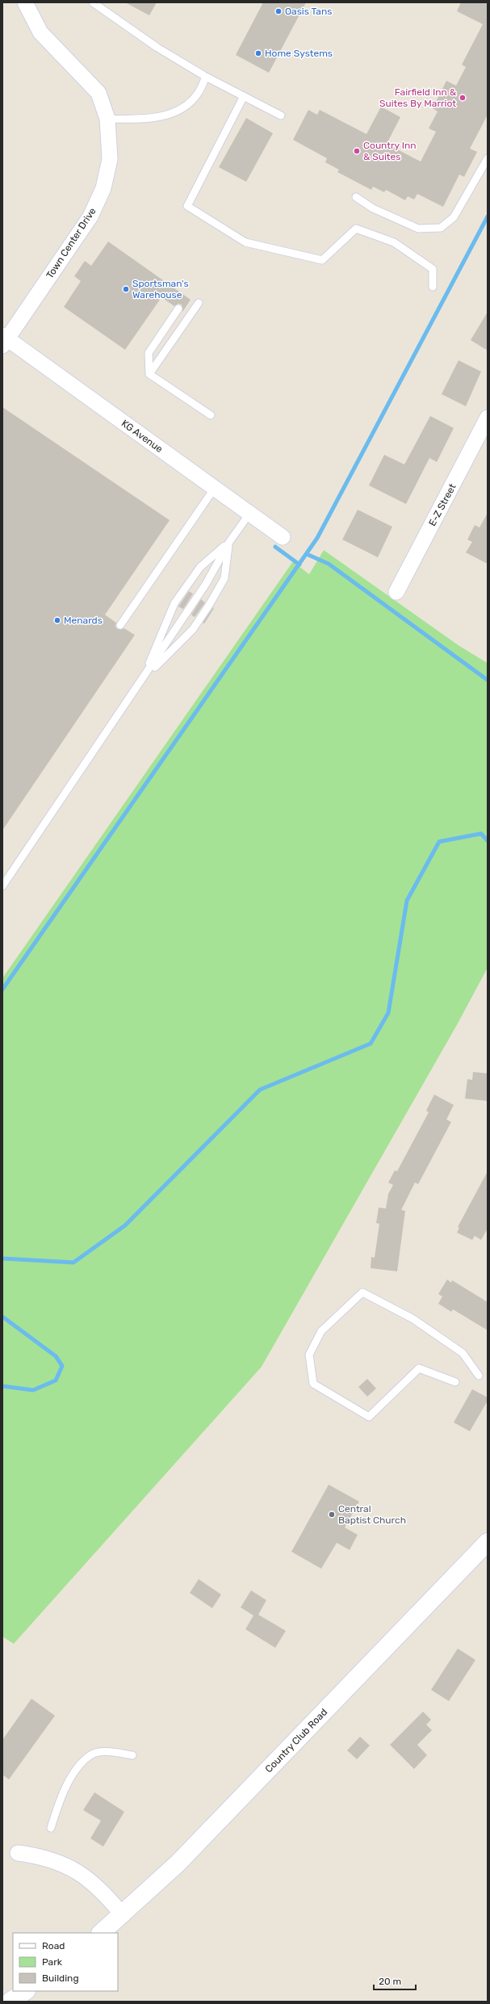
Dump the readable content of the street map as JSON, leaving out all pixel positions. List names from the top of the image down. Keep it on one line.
{"streets":{"street":["Town Center Drive","KG Avenue","E-Z Street","Country Club Road"]},"crossings":[["Town Center Drive","KG Avenue"]],"places":["Oasis Tans","Home Systems","Fairfield Inn & Suites By Marriot","Country Inn & Suites","Sportsman's Warehouse","Menards","Central Baptist Church"],"legend":["Road","Park","Building"],"scale_bar":"20 m"}
